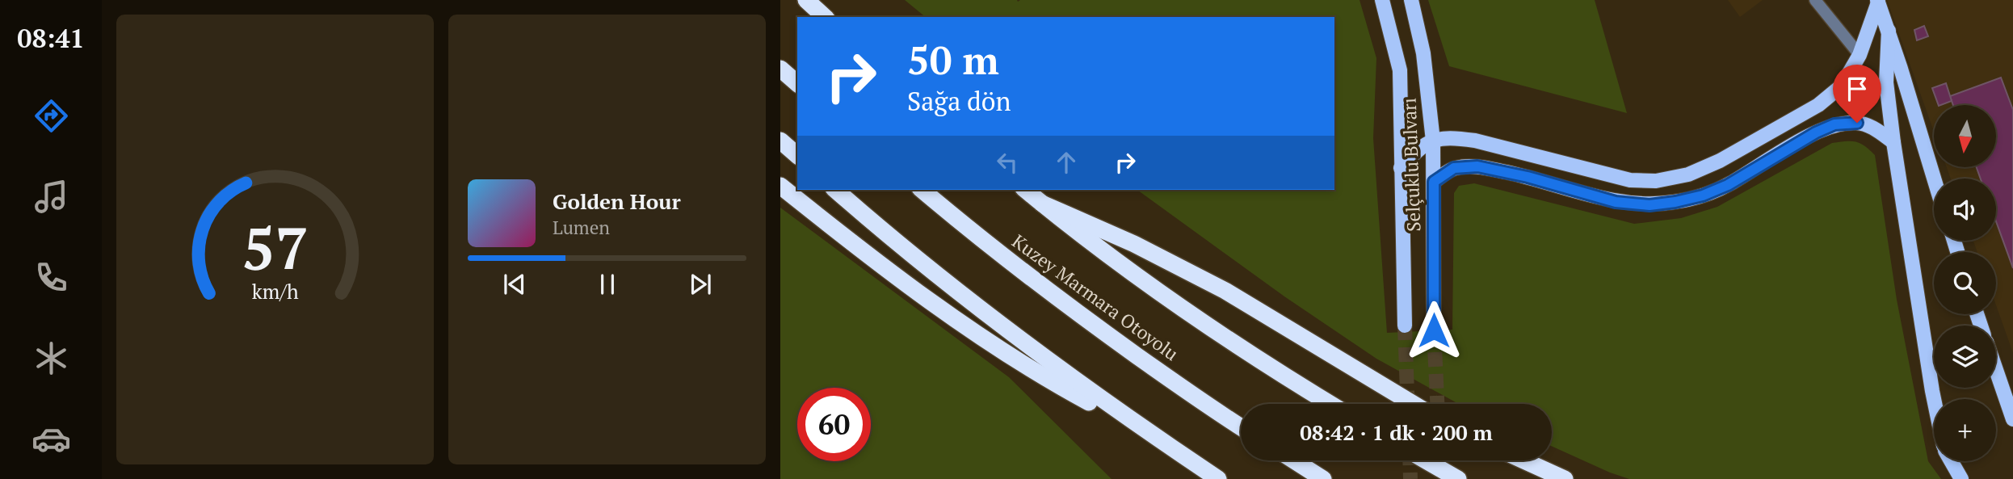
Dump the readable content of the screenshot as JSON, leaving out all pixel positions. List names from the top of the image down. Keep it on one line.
{"streets":{"highway":["Kuzey Marmara Otoyolu"],"main road":["Selçuklu Bulvarı"]},"north":"bottom","page":{"tabs":"08:41","turn":["50 m","Sağa dön"],"map_buttons":"+","song":["Golden Hour","Lumen"],"limit":"60","trip":"08:42 · 1 dk · 200 m","gauge":["57","km/h"]}}
